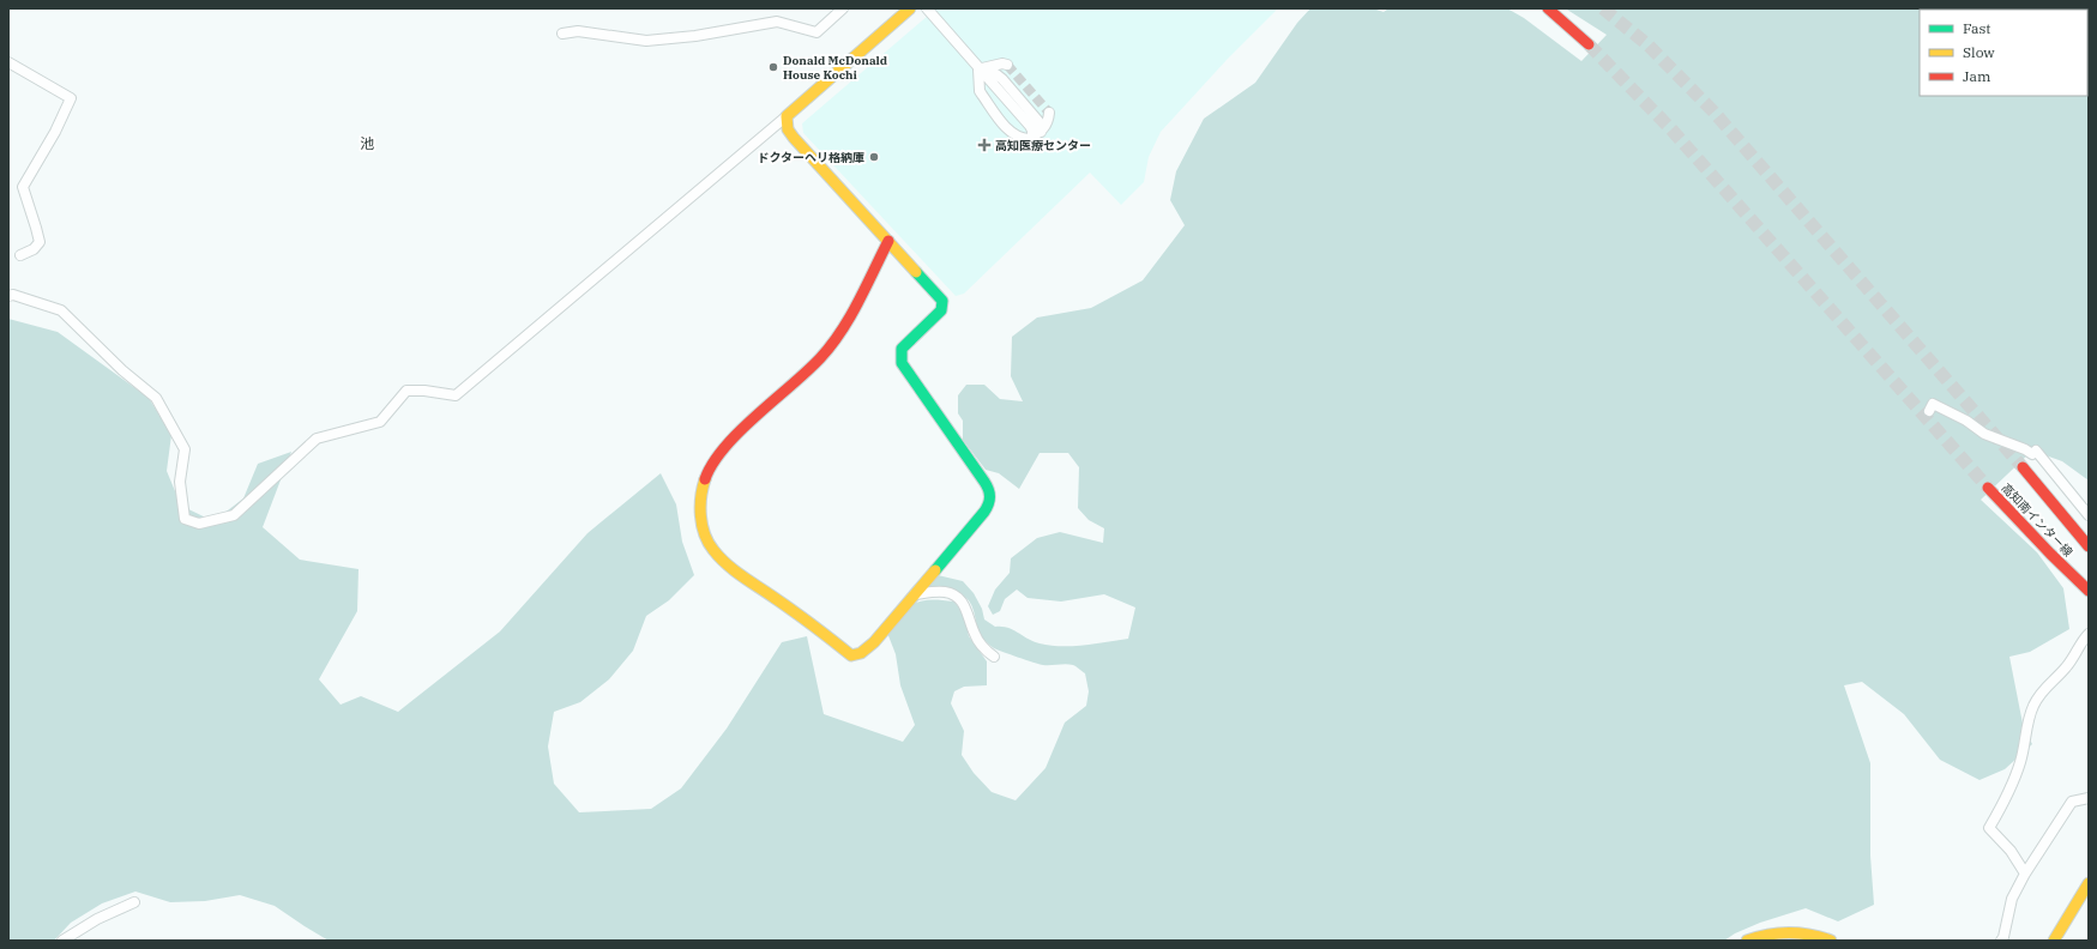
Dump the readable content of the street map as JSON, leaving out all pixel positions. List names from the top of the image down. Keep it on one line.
{"streets":{"main road":["高知南インター線"]},"districts":["池"],"places":{"other":["Donald McDonald House Kochi","ドクターヘリ格納庫"],"health":["高知医療センター"]},"legend":["Fast","Slow","Jam"]}
